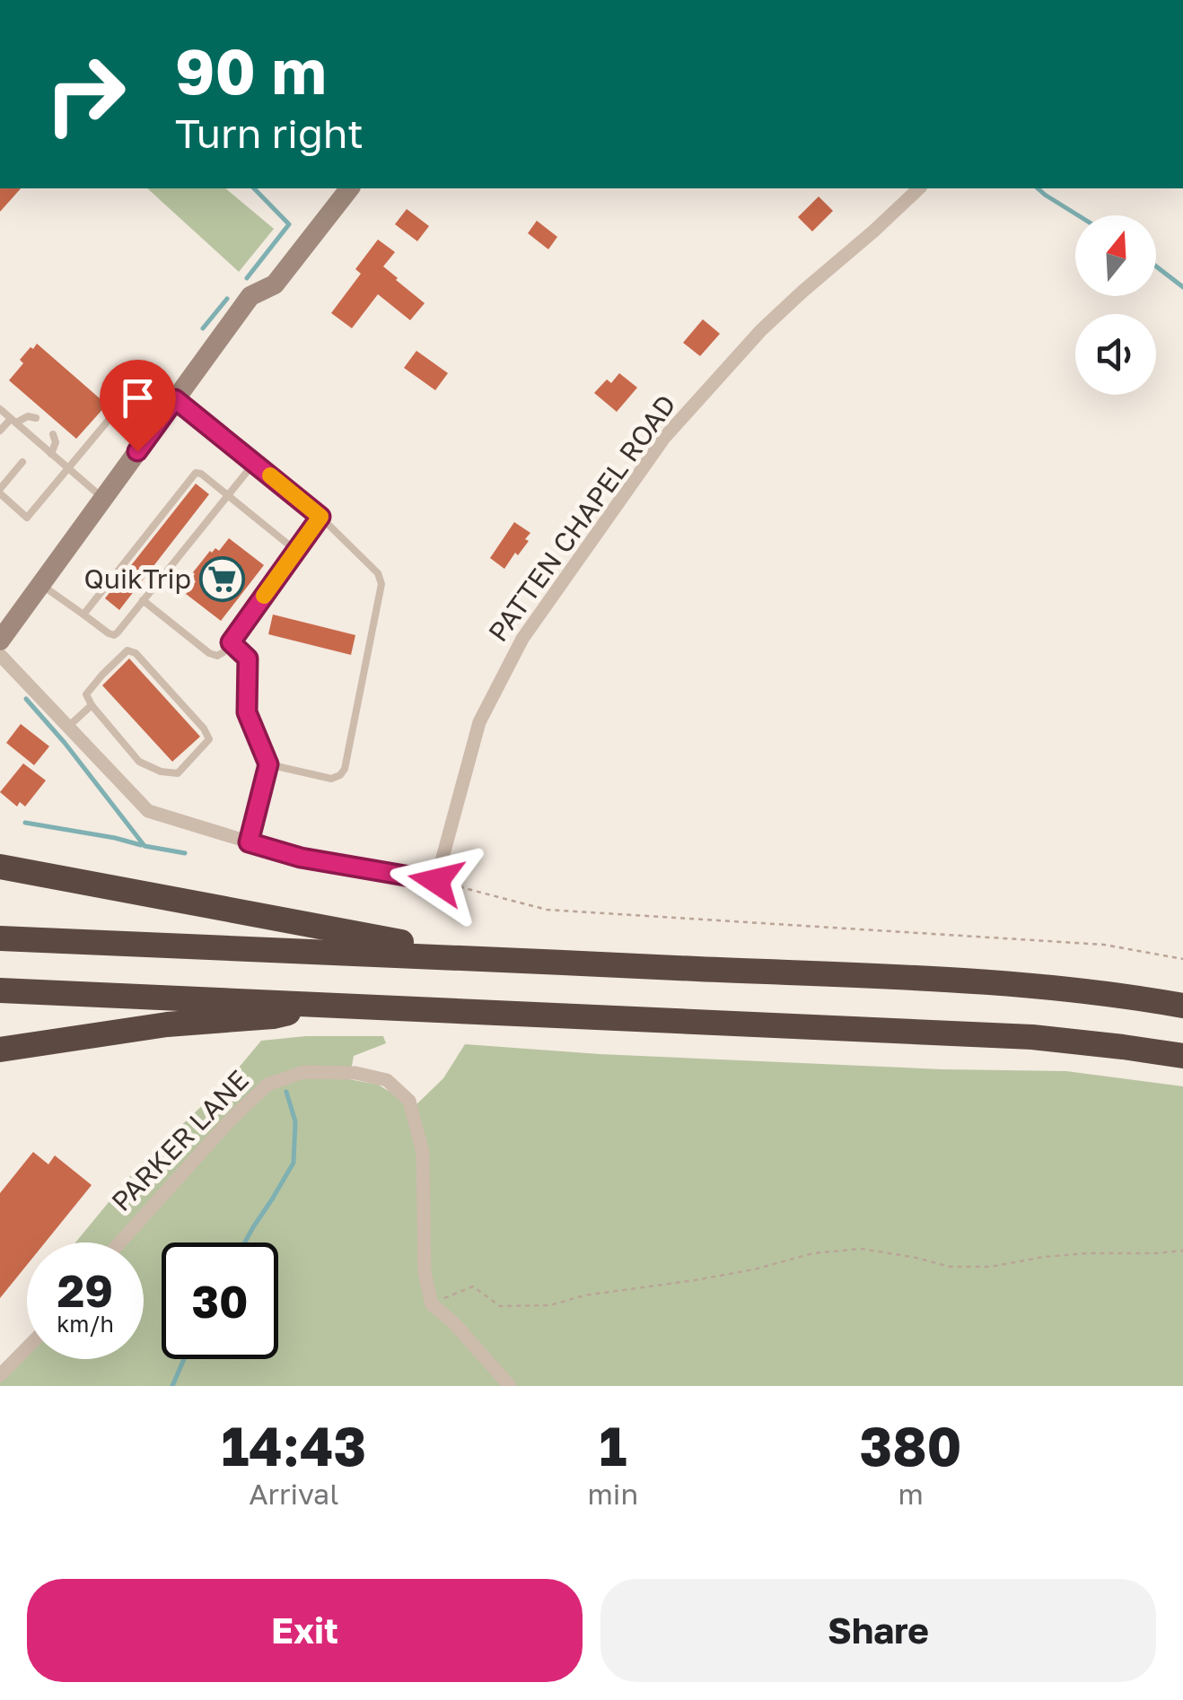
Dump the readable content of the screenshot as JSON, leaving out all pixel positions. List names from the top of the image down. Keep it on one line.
{"streets":{"street":["PATTEN CHAPEL ROAD","PARKER LANE"]},"places":{"supermarket":["QuikTrip"]},"north":"top","page":{"turn":["90 m","Turn right"],"speed":"29 km/h","limit":"30","eta":["14:43","Arrival","1","min","380","m"],"buttons":["Exit","Share"]}}
